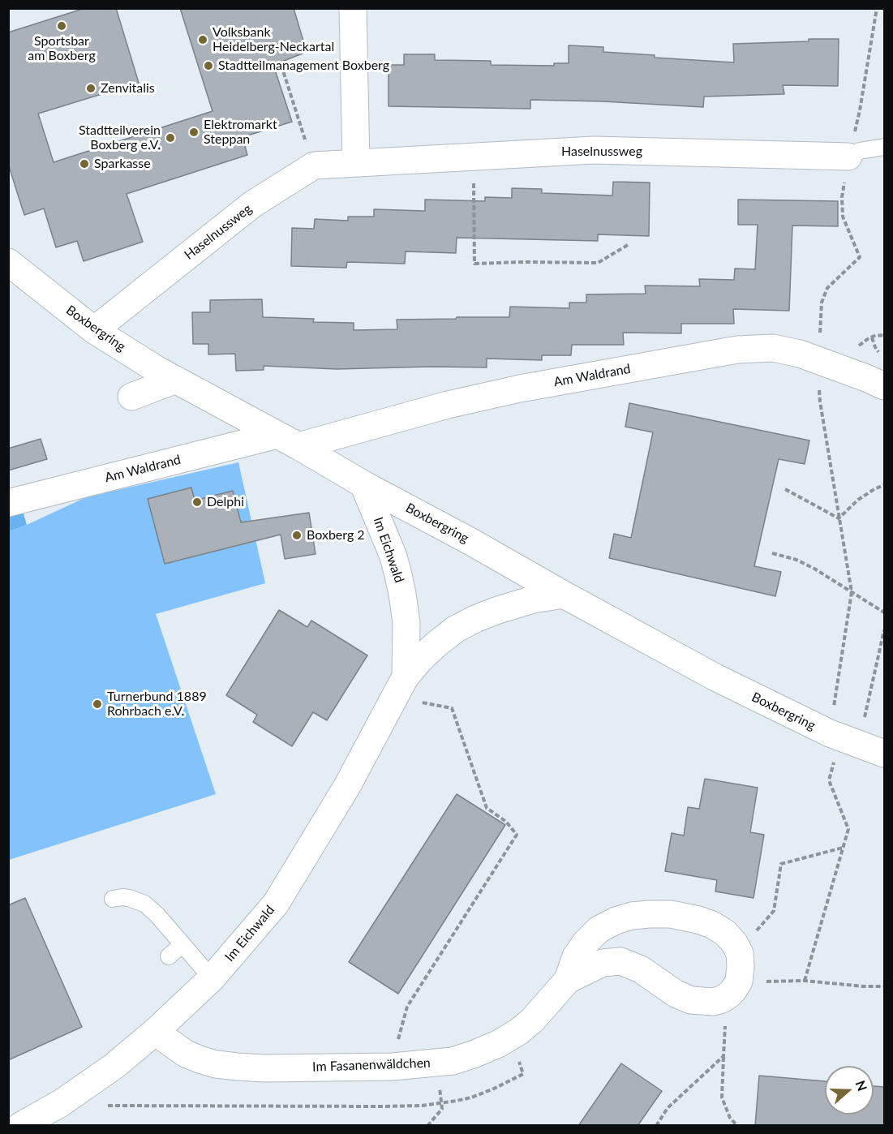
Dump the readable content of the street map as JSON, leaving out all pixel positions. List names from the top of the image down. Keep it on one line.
{"streets":{"street":["Haselnussweg","Boxbergring","Am Waldrand","Im Eichwald","Im Fasanenwäldchen"]},"crossings":[["Haselnussweg","Boxbergring"],["Boxbergring","Am Waldrand"],["Boxbergring","Im Eichwald"],["Im Eichwald","Im Fasanenwäldchen"]],"places":["Sportsbar am Boxberg","Volksbank Heidelberg-Neckartal","Stadtteilmanagement Boxberg","Zenvitalis","Elektromarkt Steppan","Stadtteilverein Boxberg e.V.","Sparkasse","Delphi","Boxberg 2","Turnerbund 1889 Rohrbach e.V."],"north":"right"}
